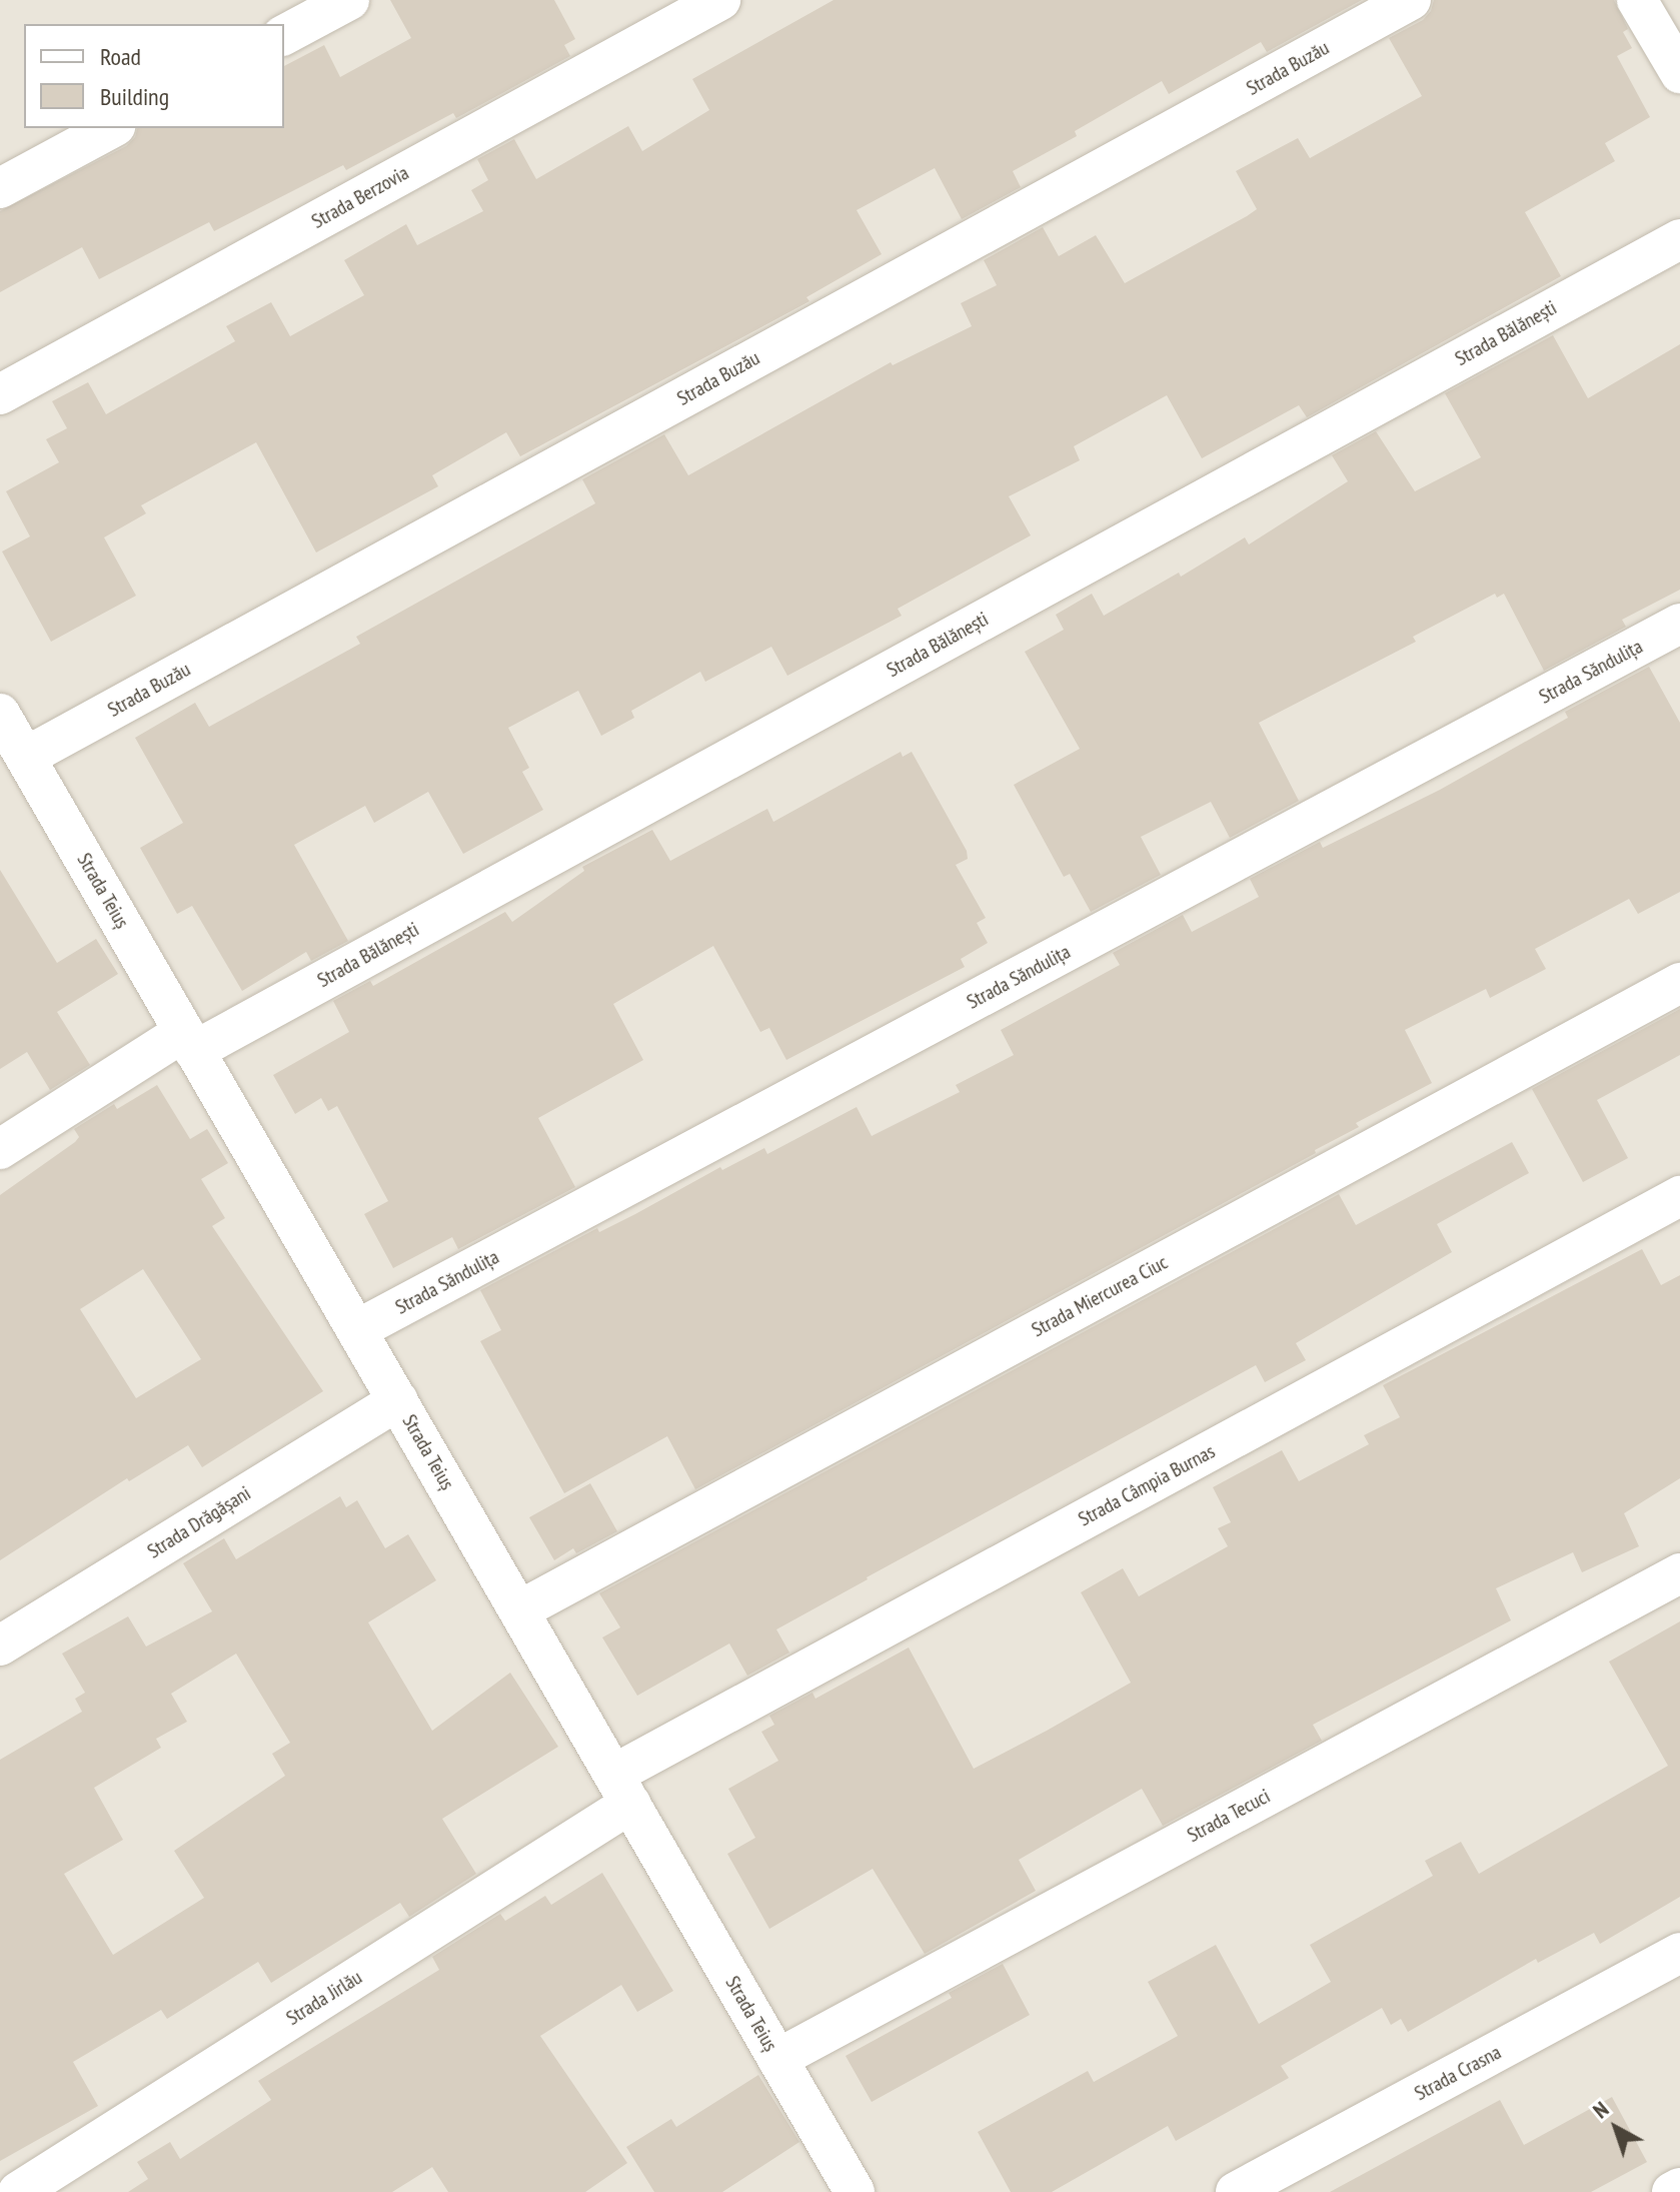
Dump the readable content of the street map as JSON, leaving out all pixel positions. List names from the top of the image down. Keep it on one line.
{"streets":{"street":["Strada Buzău","Strada Berzovia","Strada Bălănești","Strada Săndulița","Strada Teiuș","Strada Miercurea Ciuc","Strada Câmpia Burnas","Strada Drăgășani","Strada Tecuci","Strada Jirlău","Strada Crasna"]},"crossings":[["Strada Buzău","Strada Teiuș"],["Strada Bălănești","Strada Teiuș"],["Strada Săndulița","Strada Teiuș"],["Strada Teiuș","Strada Miercurea Ciuc"],["Strada Teiuș","Strada Câmpia Burnas"],["Strada Teiuș","Strada Drăgășani"],["Strada Teiuș","Strada Tecuci"],["Strada Teiuș","Strada Jirlău"],["Strada Câmpia Burnas","Strada Jirlău"]],"legend":["Road","Building"],"north":"top left"}
